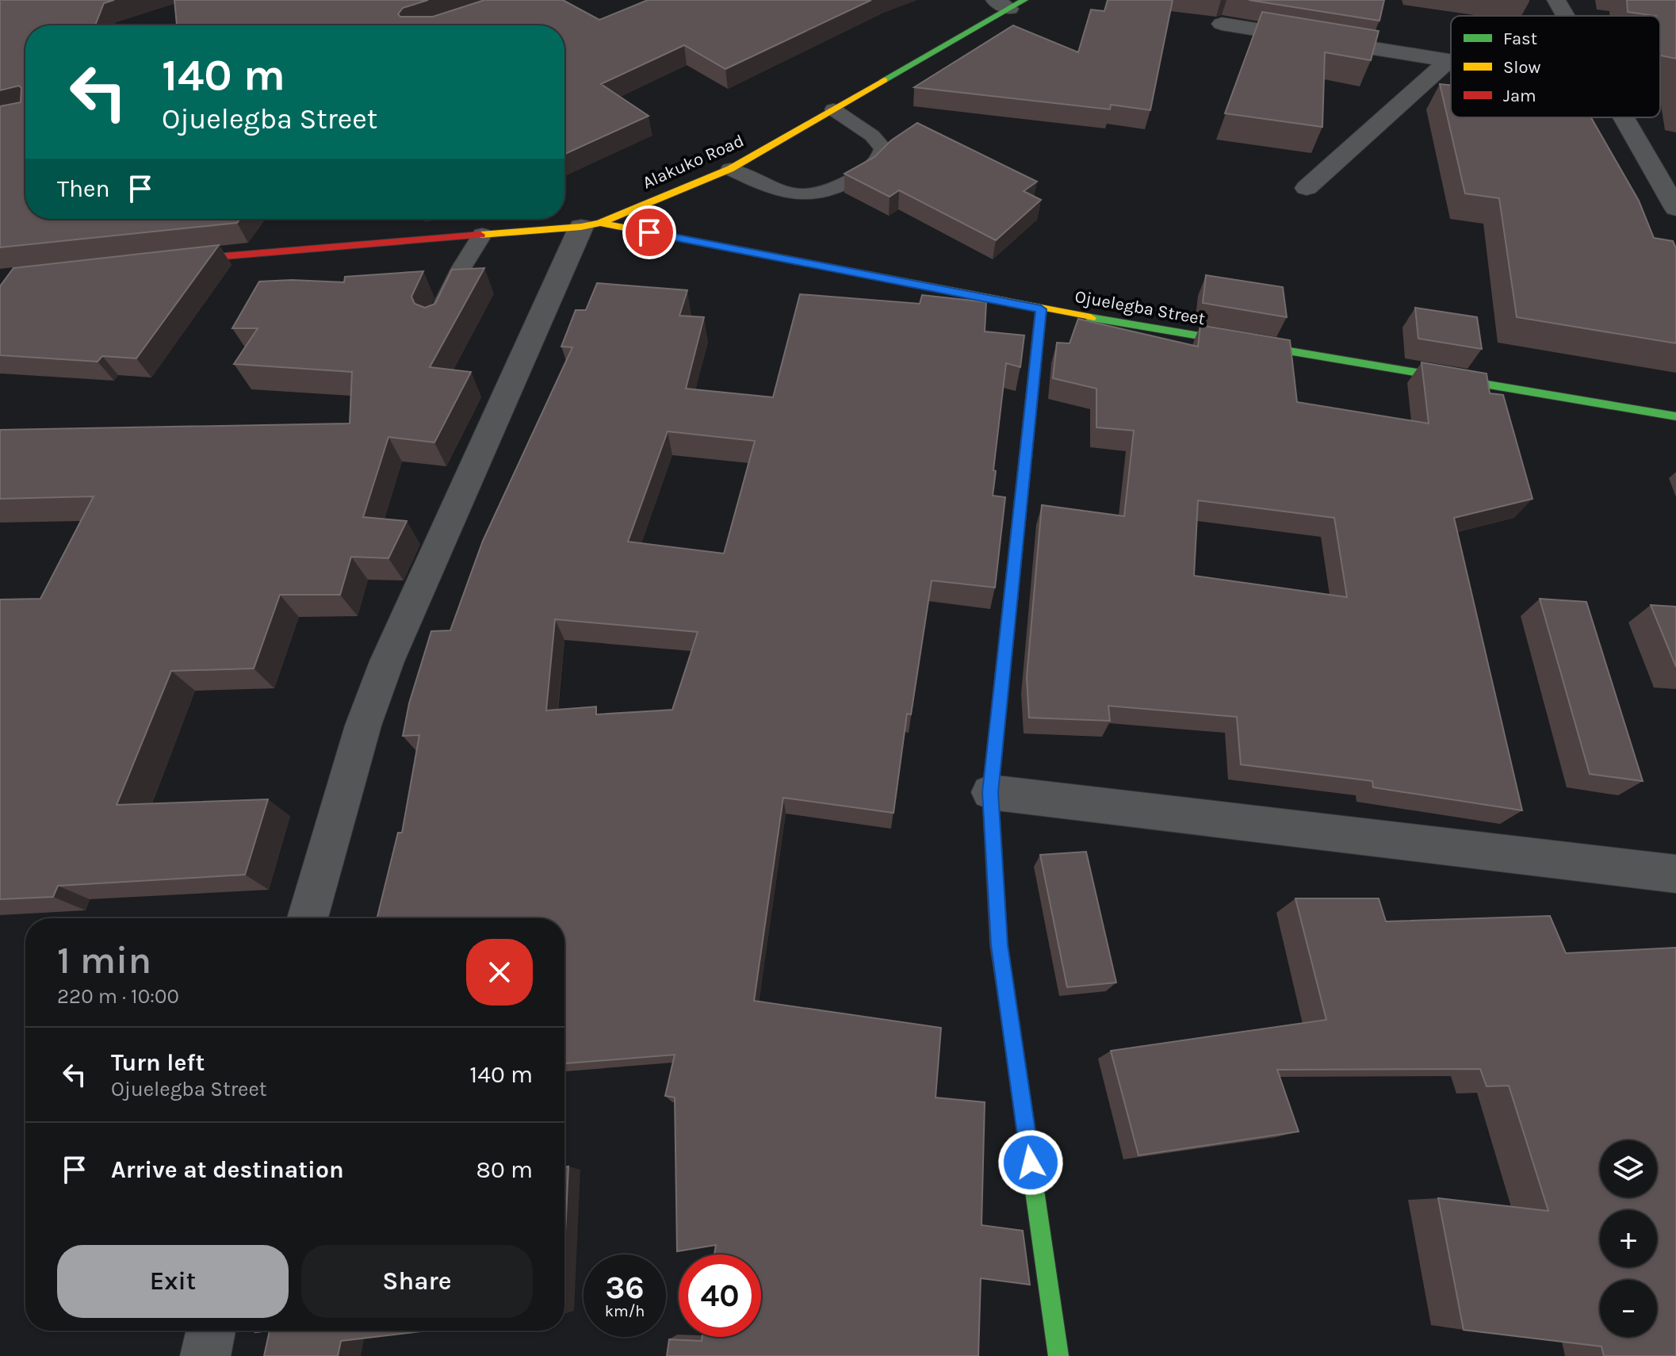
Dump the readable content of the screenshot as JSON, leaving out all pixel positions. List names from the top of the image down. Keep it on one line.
{"streets":{"street":["Alakuko Road","Ojuelegba Street"]},"crossings":[["Alakuko Road","Ojuelegba Street"]],"legend":["Fast","Slow","Jam"],"page":{"turn":["140 m","Ojuelegba Street"],"then":"Then","heading":["1 min","220 m · 10:00"],"list":[{"name":"Turn left","note":"Ojuelegba Street","value":"140 m"},{"name":"Arrive at destination","value":"80 m"}],"map_buttons":["+","−"],"buttons":["Exit","Share"],"speed":"36 km/h","limit":"40"}}
